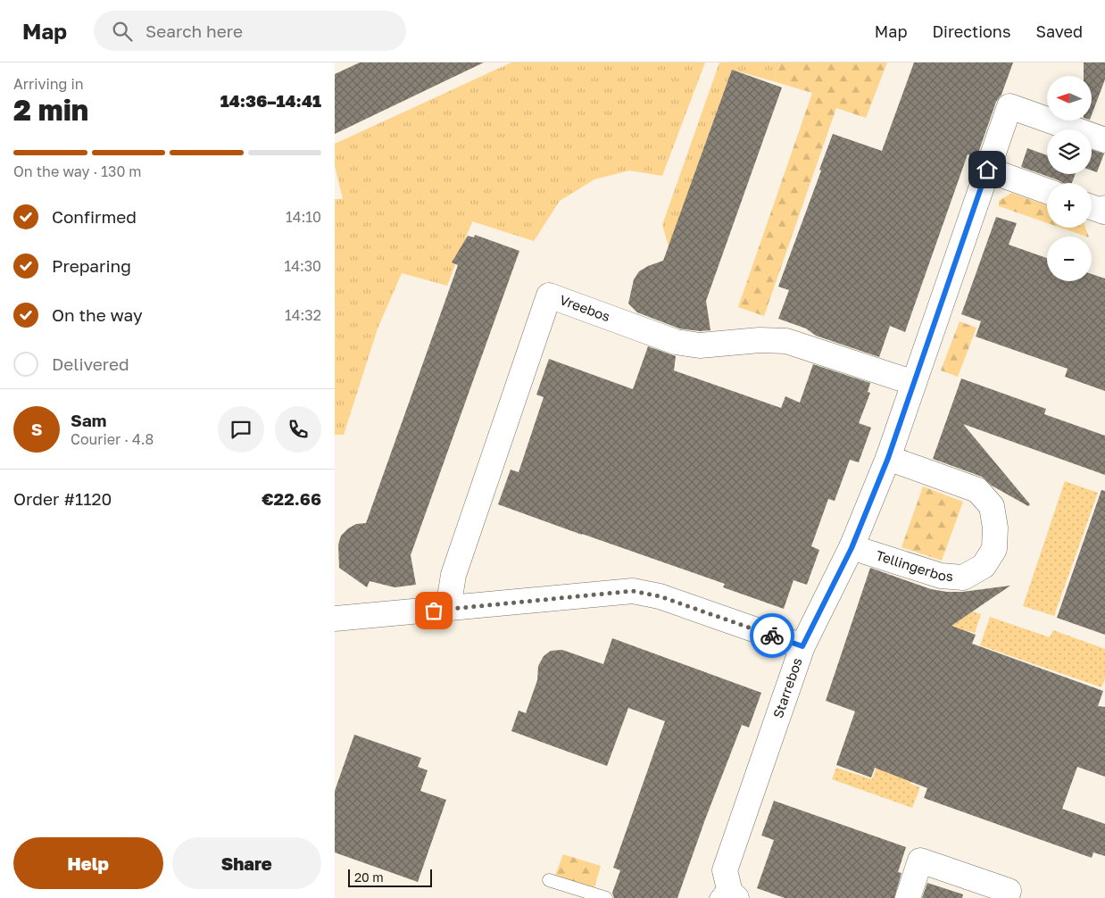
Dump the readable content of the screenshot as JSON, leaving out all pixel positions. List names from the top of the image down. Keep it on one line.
{"streets":{"street":["Vreebos","Tellingerbos","Starrebos"]},"crossings":[["Vreebos","Starrebos"],["Tellingerbos","Starrebos"]],"scale_bar":"20 m","north":"left","page":{"header":"Map","search":"Search here","nav":["Map","Directions","Saved"],"heading":["2 min","Arriving in","14:36–14:41"],"panel":["Sam","Courier · 4.8","Order #1120","€22.66"],"map_buttons":["+","−"],"bar":"On the way · 130 m","list":[["Confirmed","14:10"],["Preparing","14:30"],["On the way","14:32"],"Delivered"],"round":"S","buttons":["Help","Share"],"scale":"20 m"}}
